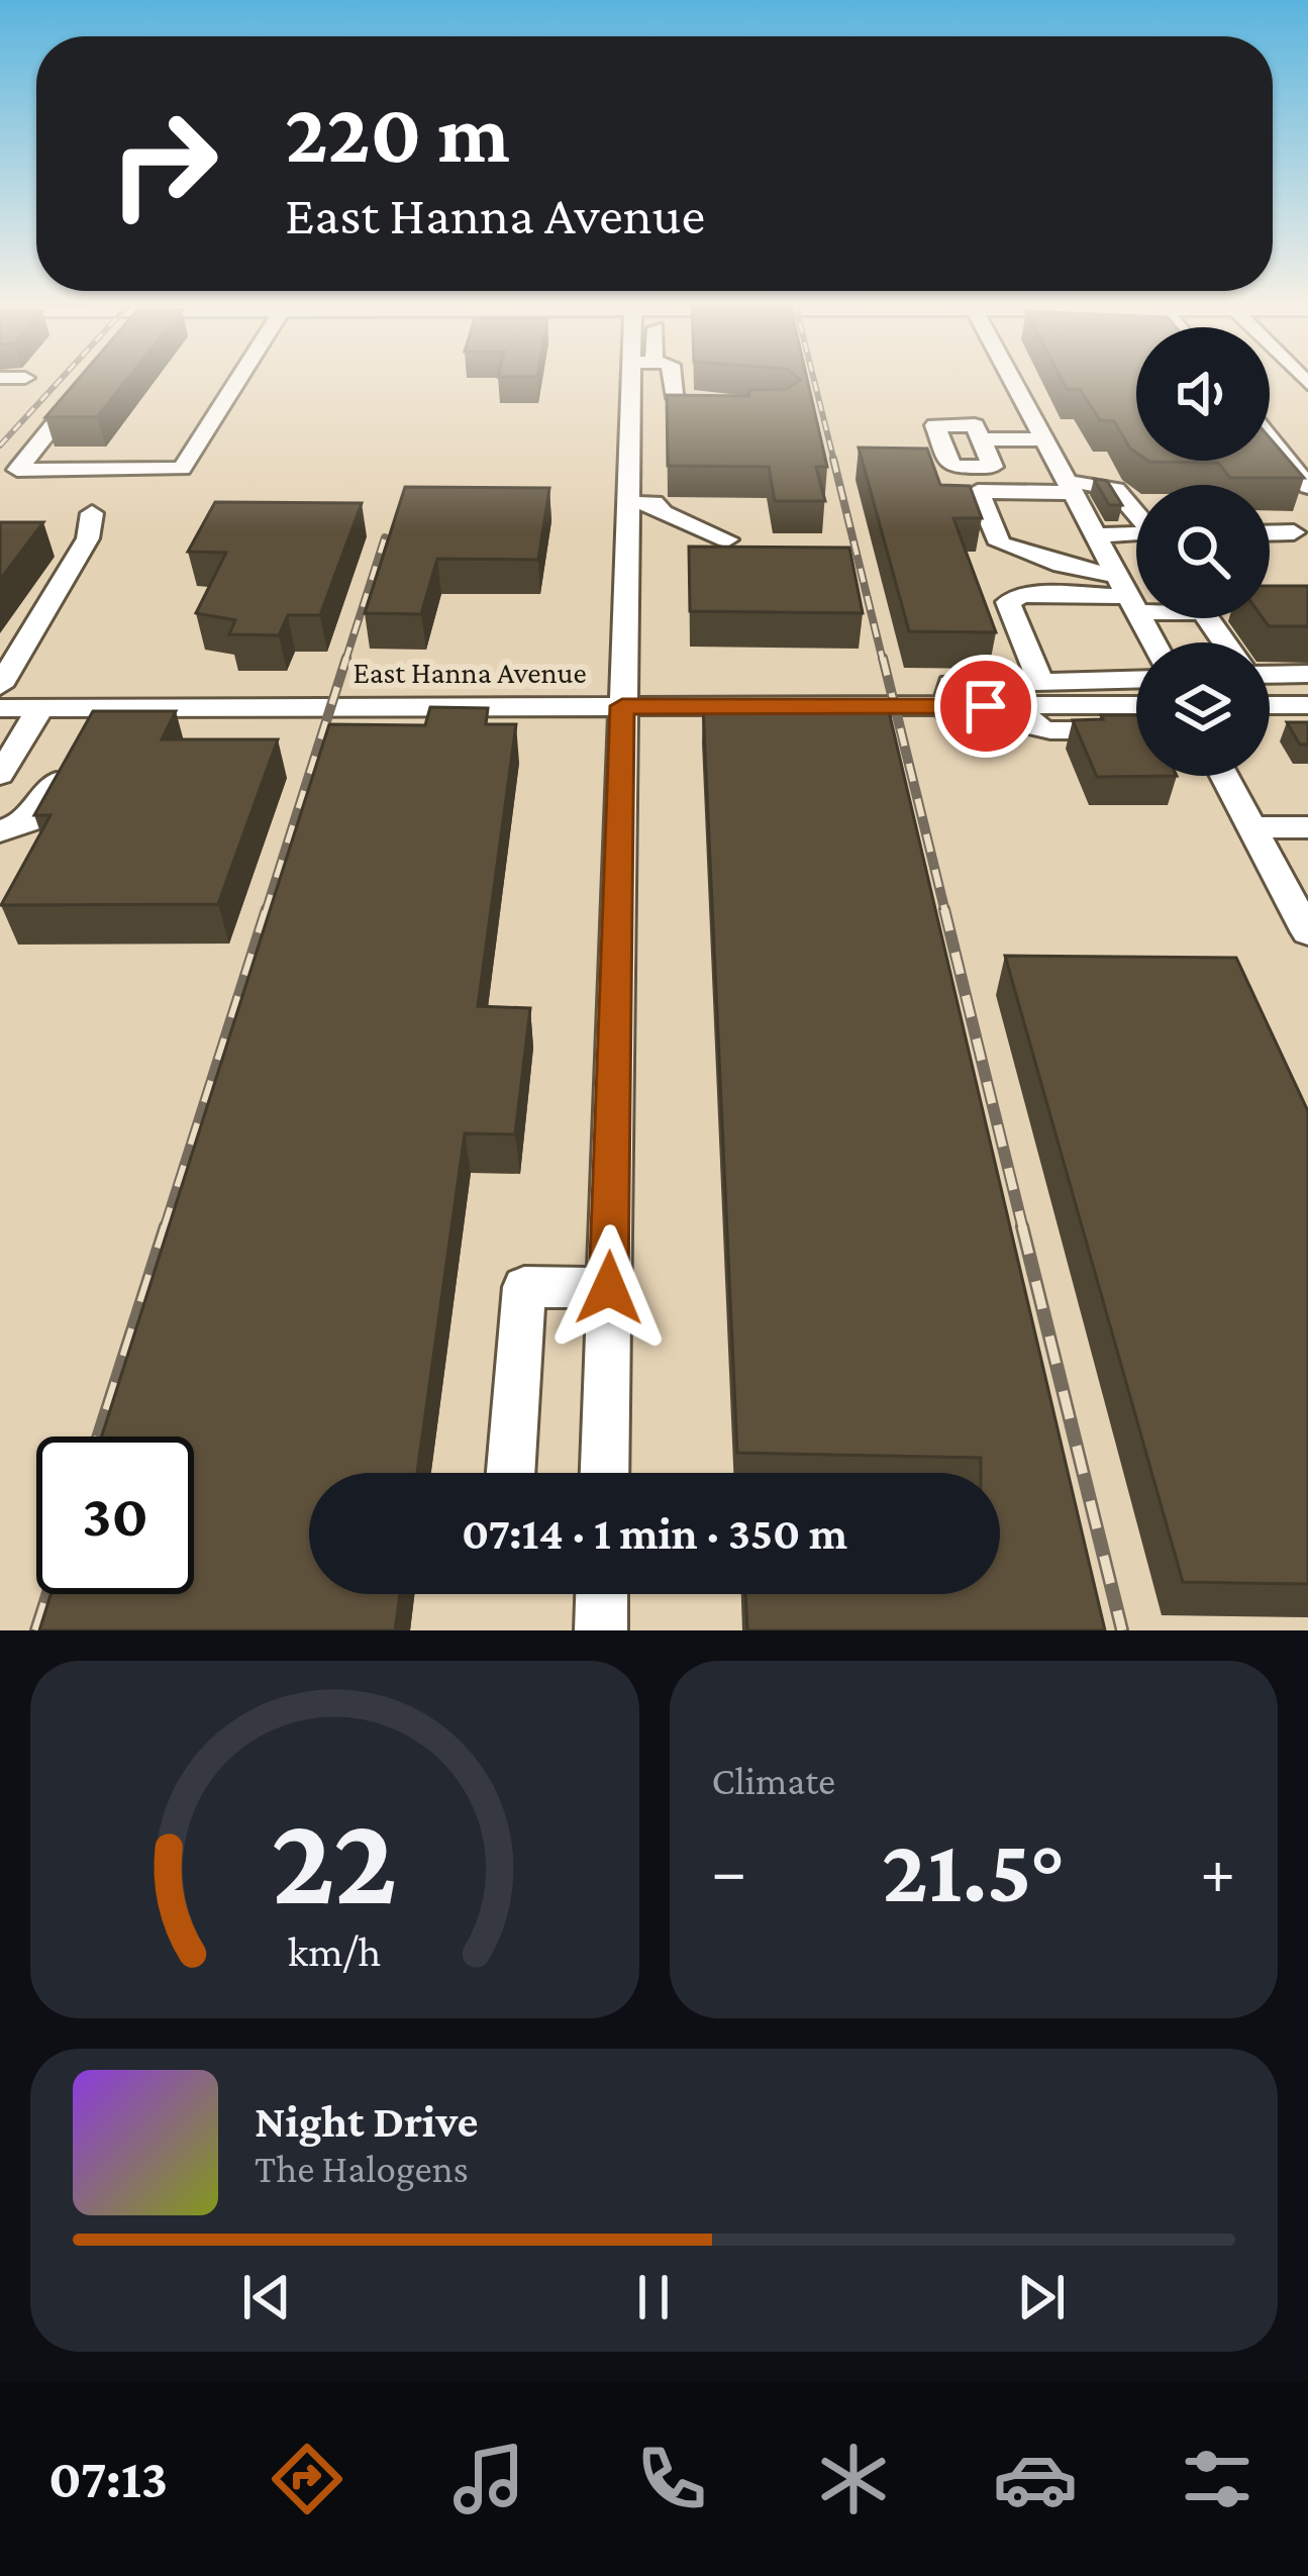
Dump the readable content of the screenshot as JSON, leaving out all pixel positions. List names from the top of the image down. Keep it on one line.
{"streets":{"street":["East Hanna Avenue"]},"page":{"turn":["220 m","East Hanna Avenue"],"limit":"30","trip":"07:14 · 1 min · 350 m","tile":"Climate","heat":["−","21.5°","+"],"song":["Night Drive","The Halogens"],"tabs":"07:13","gauge":["22","km/h"]}}
